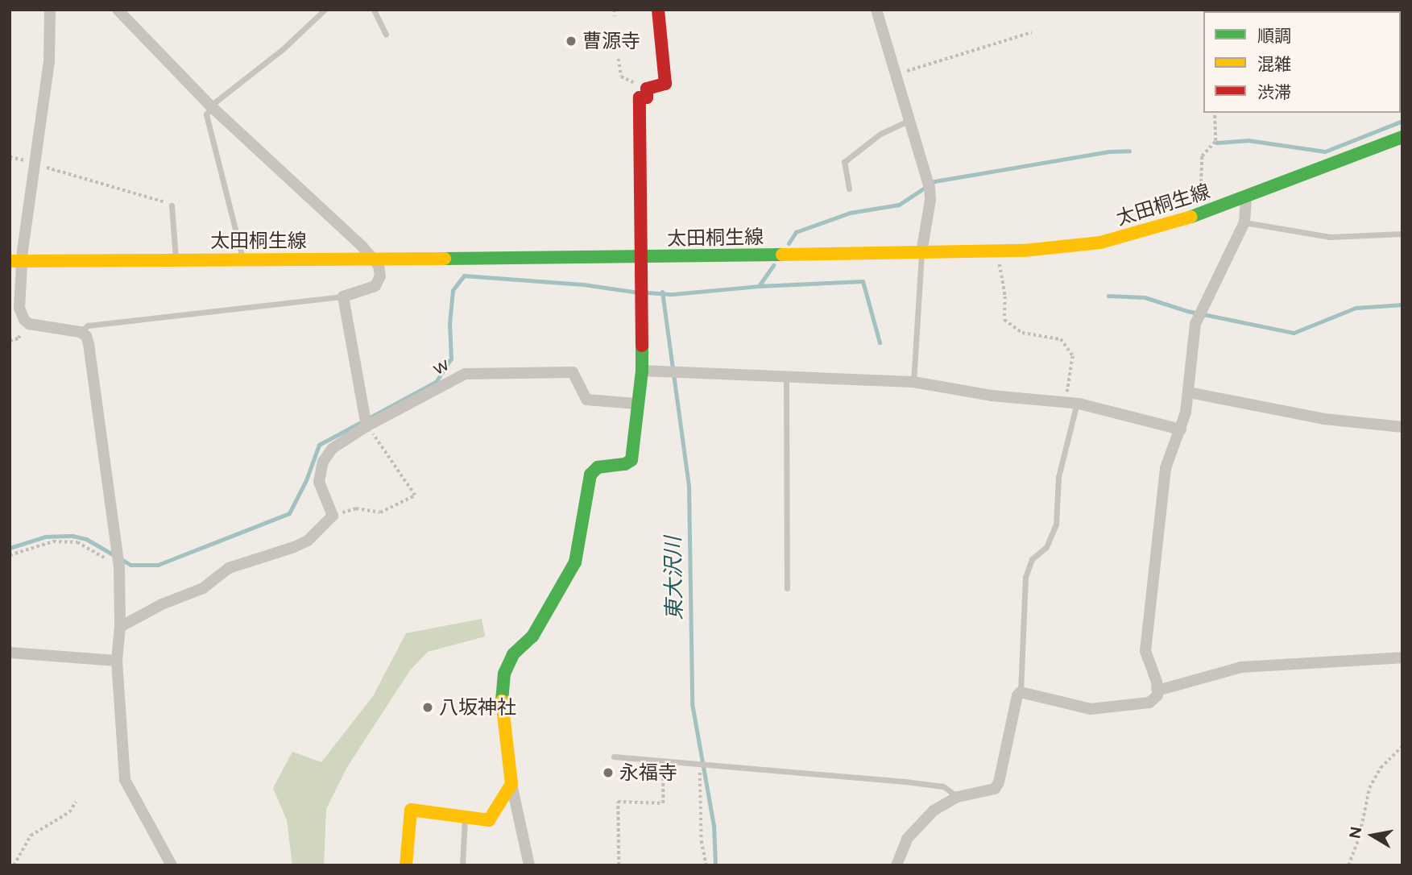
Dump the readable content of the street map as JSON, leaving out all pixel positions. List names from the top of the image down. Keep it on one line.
{"streets":{"main road":["太田桐生線"],"street":["w"]},"water":["東大沢川"],"places":["曹源寺","八坂神社","永福寺"],"legend":["順調","混雑","渋滞"],"north":"left"}
